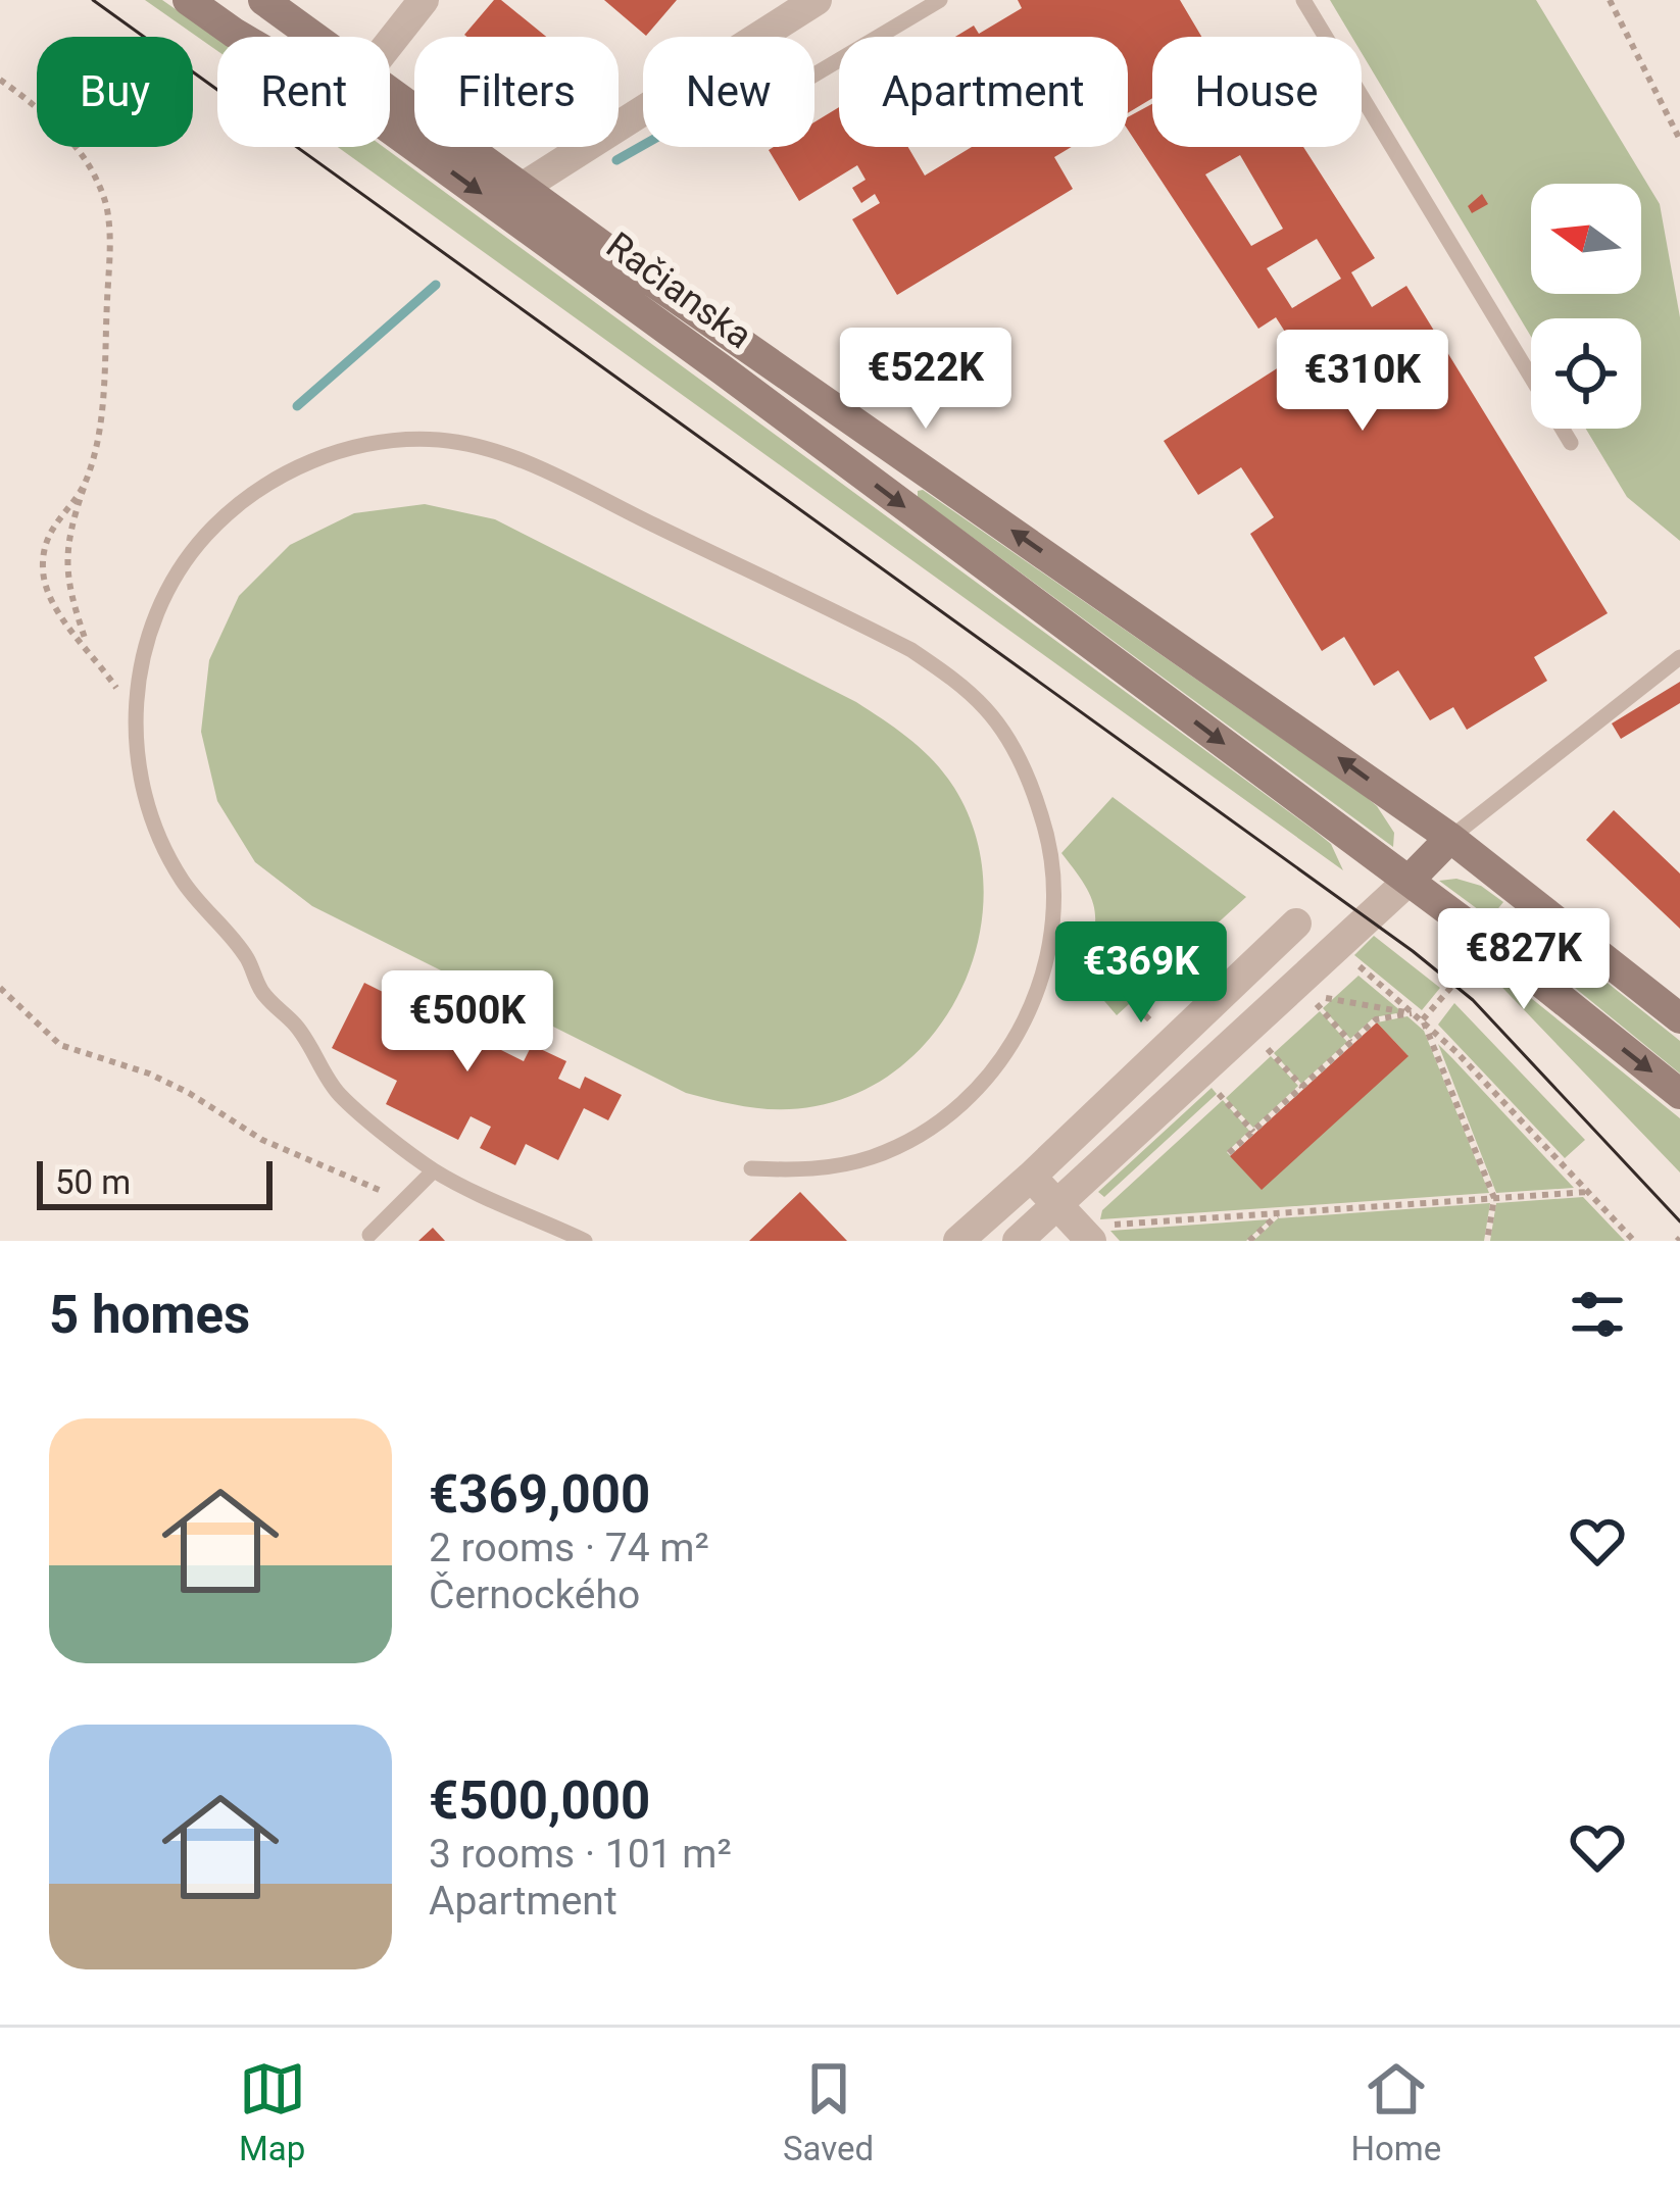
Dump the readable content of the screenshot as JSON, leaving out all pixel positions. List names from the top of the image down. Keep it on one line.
{"streets":{"main road":["Račianska"]},"scale_bar":"50 m","north":"left","page":{"chip":["Buy","Rent","Filters","New","Apartment","House"],"price":["€522K","€310K","€827K","€369K","€500K"],"scale":"50 m","heading":"5 homes","list":[{"name":"€369,000","note":"2 rooms · 74 m² · Černockého"},{"name":"€500,000","note":"3 rooms · 101 m² · Apartment"}],"tabs":["Map","Saved","Home"]}}
